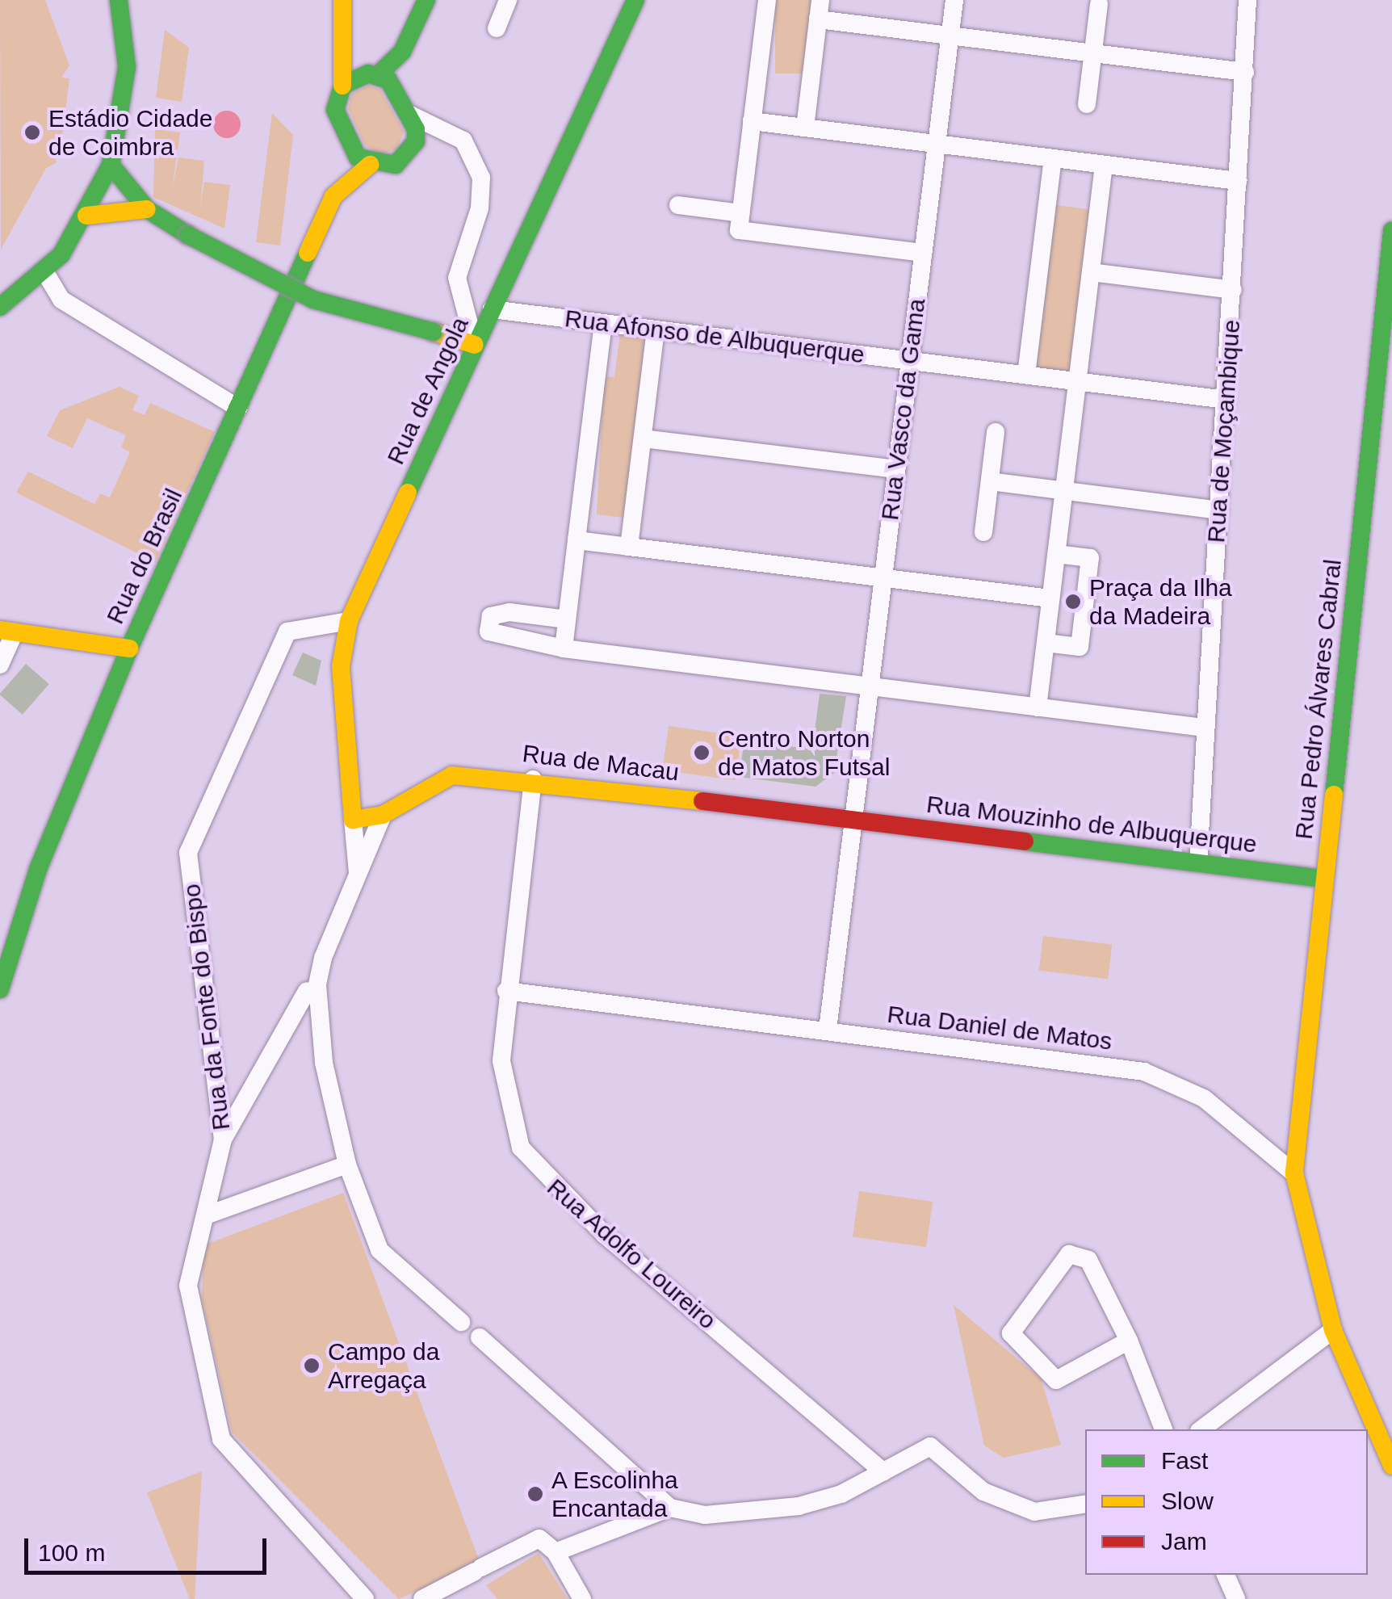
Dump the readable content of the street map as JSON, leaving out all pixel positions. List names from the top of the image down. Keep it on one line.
{"streets":{"street":["Rua Afonso de Albuquerque","Rua de Angola","Rua Vasco da Gama","Rua de Moçambique","Rua do Brasil","Rua Pedro Álvares Cabral","Rua de Macau","Rua Mouzinho de Albuquerque","Rua da Fonte do Bispo","Rua Daniel de Matos","Rua Adolfo Loureiro"]},"crossings":[["Rua Afonso de Albuquerque","Rua de Angola"],["Rua Afonso de Albuquerque","Rua Vasco da Gama"],["Rua Afonso de Albuquerque","Rua de Moçambique"],["Rua de Angola","Rua de Macau"],["Rua de Angola","Rua da Fonte do Bispo"],["Rua Vasco da Gama","Rua de Macau"],["Rua Vasco da Gama","Rua Mouzinho de Albuquerque"],["Rua Vasco da Gama","Rua Daniel de Matos"],["Rua de Moçambique","Rua Mouzinho de Albuquerque"],["Rua Pedro Álvares Cabral","Rua Mouzinho de Albuquerque"],["Rua Pedro Álvares Cabral","Rua Daniel de Matos"],["Rua de Macau","Rua Mouzinho de Albuquerque"],["Rua de Macau","Rua Adolfo Loureiro"],["Rua Daniel de Matos","Rua Adolfo Loureiro"]],"places":["Estádio Cidade de Coimbra","Praça da Ilha da Madeira","Centro Norton de Matos Futsal","Campo da Arregaça","A Escolinha Encantada"],"legend":["Fast","Slow","Jam"],"scale_bar":"100 m"}
